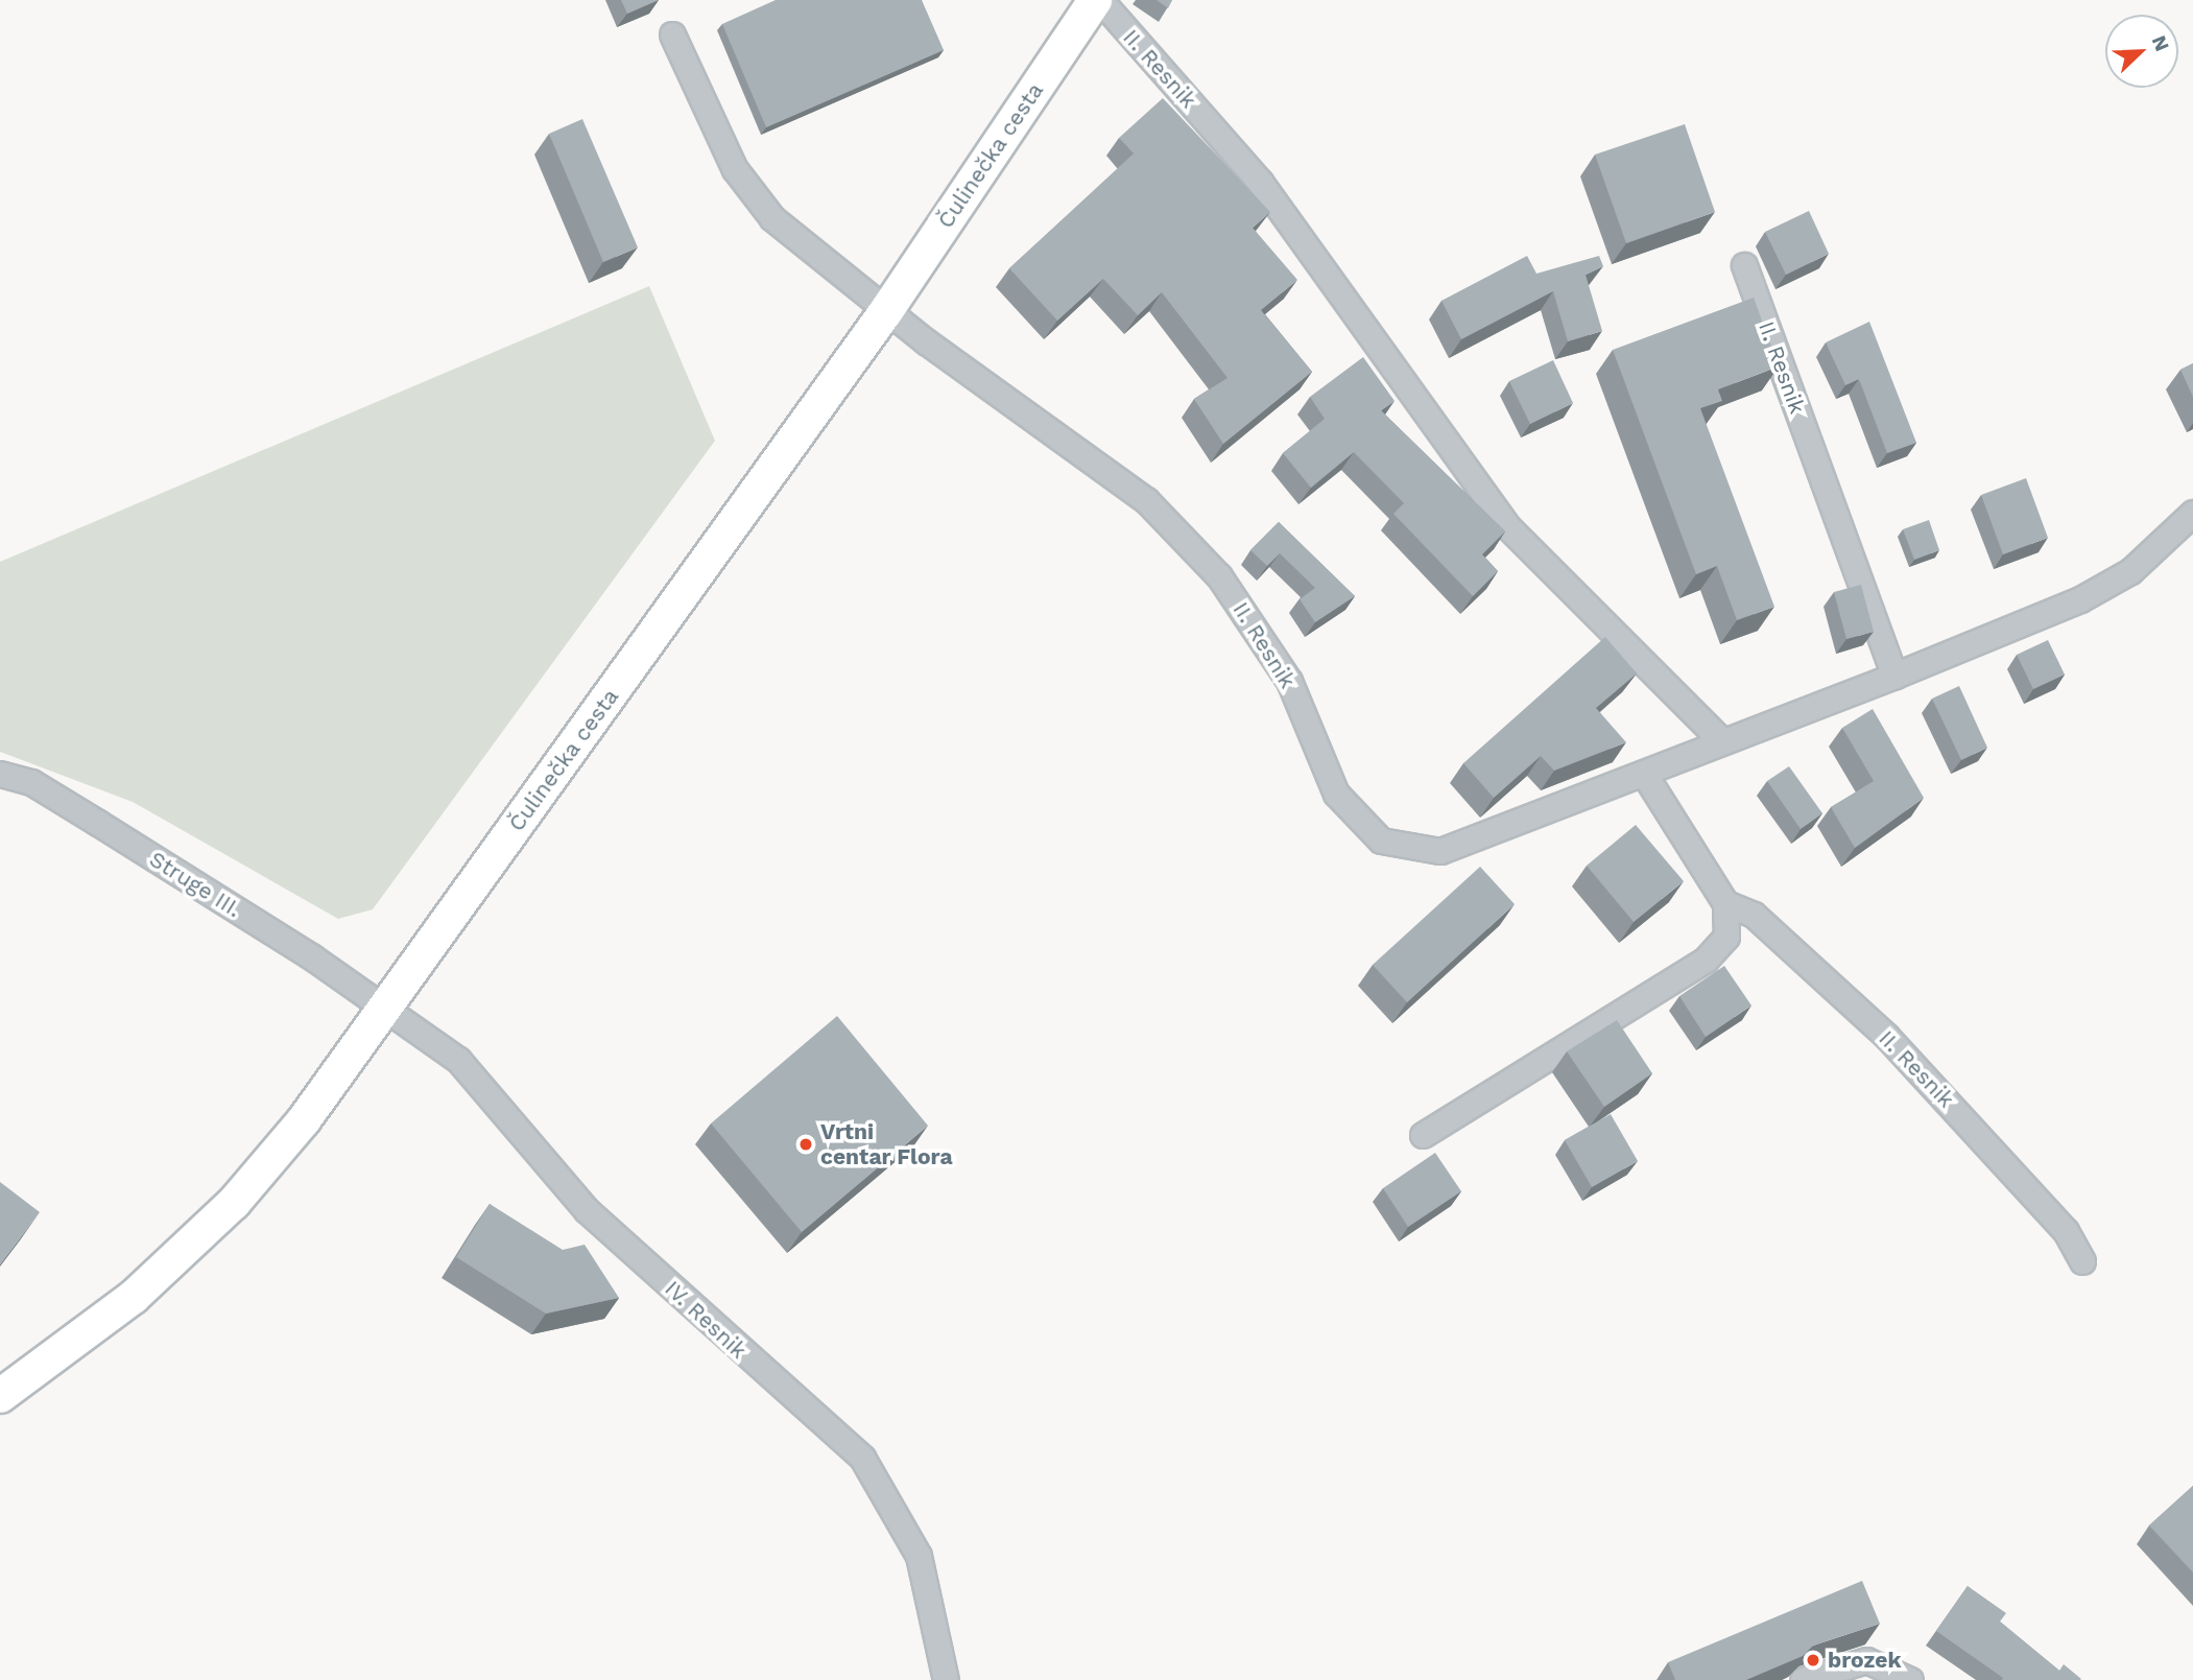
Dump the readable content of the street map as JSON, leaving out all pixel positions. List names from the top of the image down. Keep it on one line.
{"streets":{"street":["II. Resnik","Čulinečka cesta","Struge III.","IV. Resnik"]},"crossings":[["II. Resnik","Čulinečka cesta"],["Čulinečka cesta","Struge III."],["Čulinečka cesta","IV. Resnik"],["Struge III.","IV. Resnik"]],"places":["Vrtni centar Flora","brozek"],"north":"top right"}
